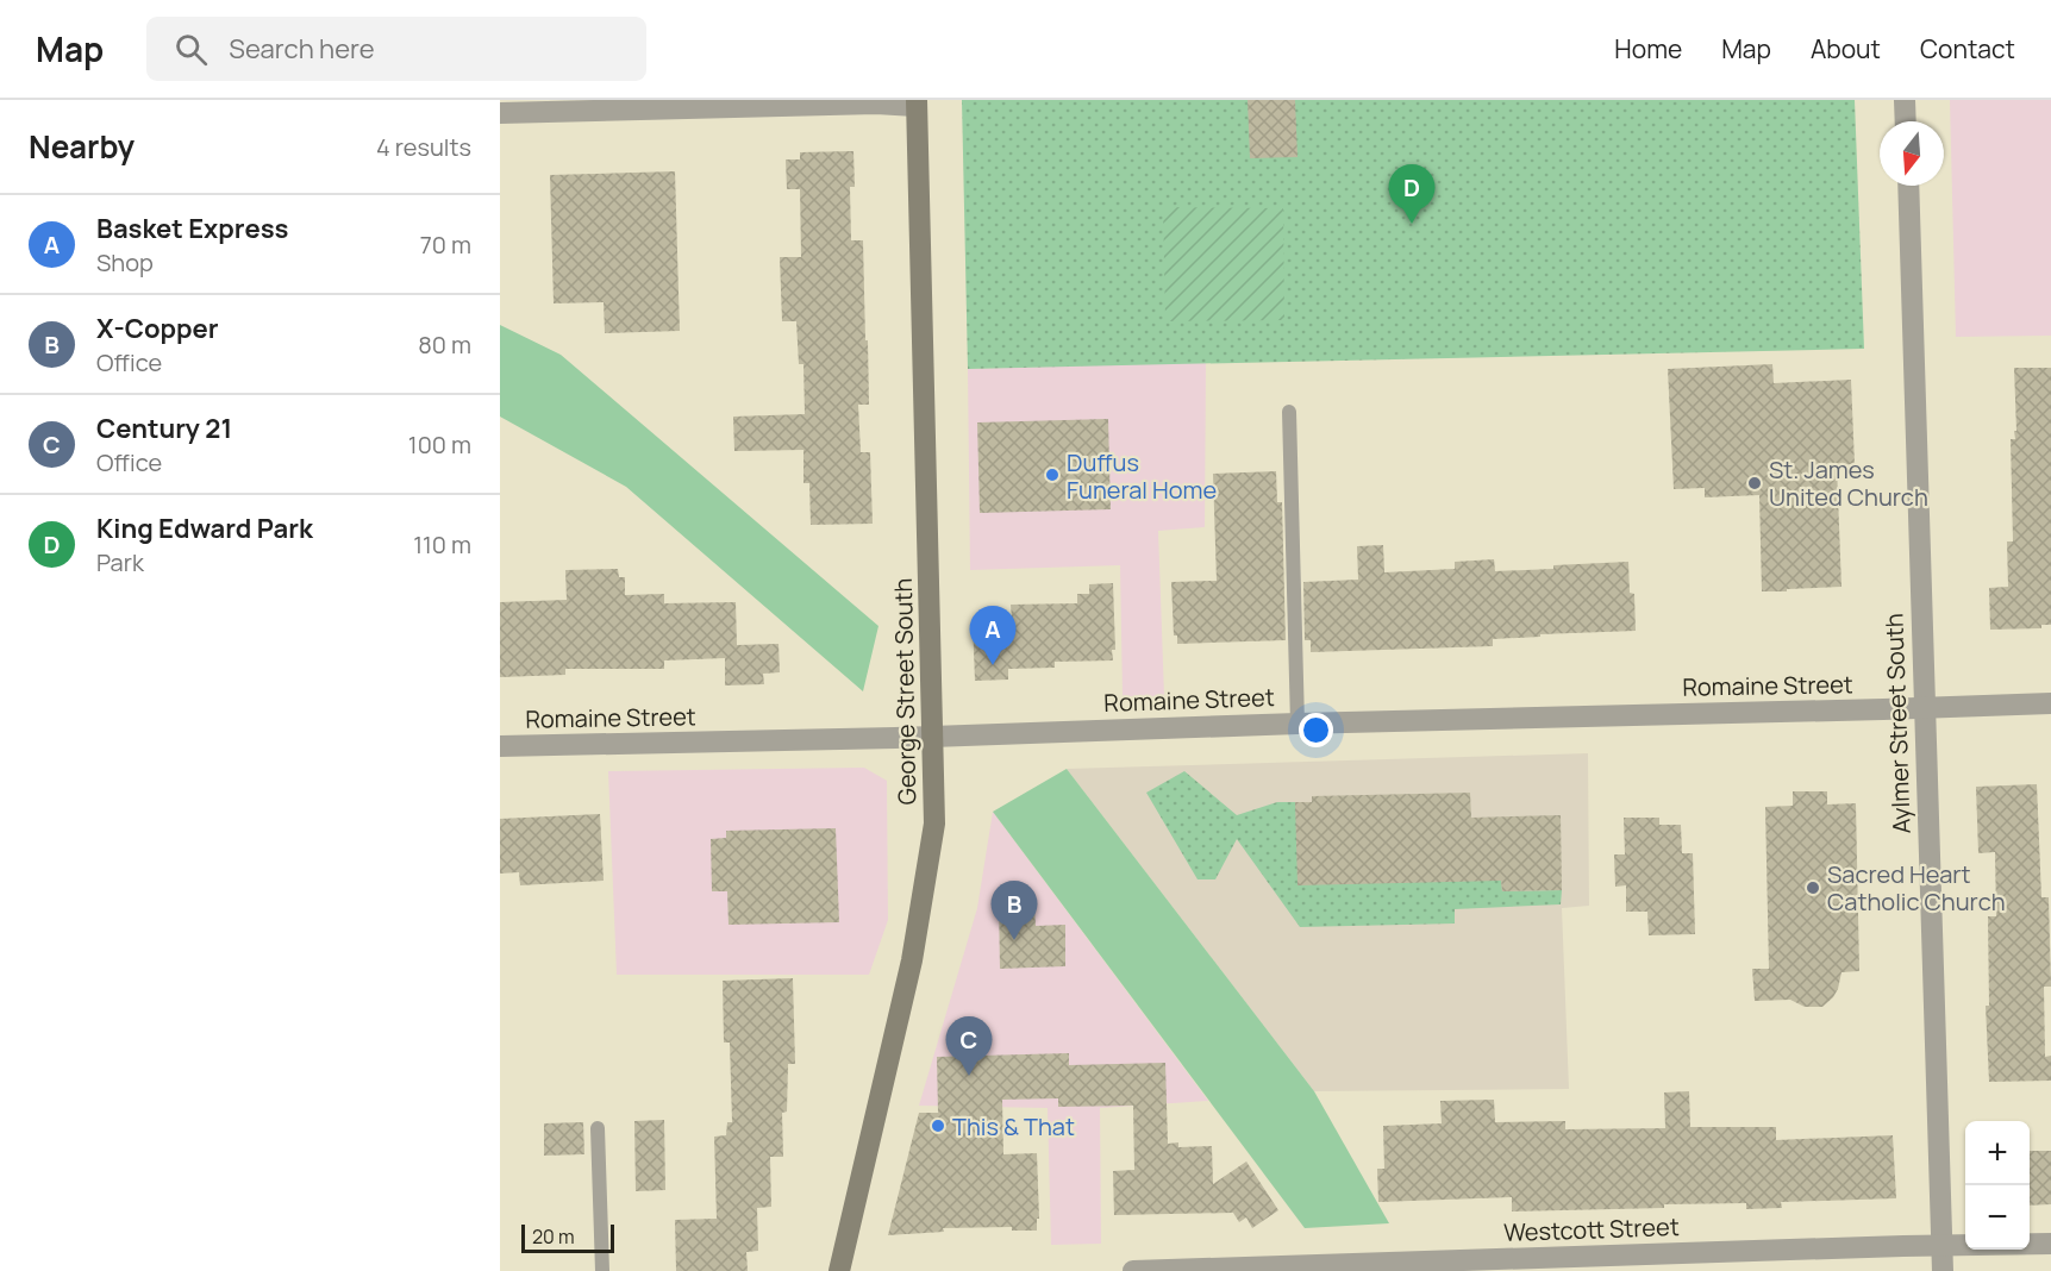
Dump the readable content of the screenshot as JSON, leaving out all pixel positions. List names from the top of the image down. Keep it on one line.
{"streets":{"main road":["George Street South"],"street":["Romaine Street","Aylmer Street South","Westcott Street"]},"crossings":[["Romaine Street","George Street South"],["Romaine Street","Aylmer Street South"],["Aylmer Street South","Westcott Street"]],"places":["Duffus Funeral Home","St. James United Church","Sacred Heart Catholic Church","This & That"],"scale_bar":"20 m","north":"bottom","page":{"header":"Map","search":"Search here","nav":["Home","Map","About","Contact"],"heading":["Nearby","4 results"],"pins":["D","A","B","C"],"list":[{"mark":"A","name":"Basket Express","note":"Shop","value":"70 m"},{"mark":"B","name":"X-Copper","note":"Office","value":"80 m"},{"mark":"C","name":"Century 21","note":"Office","value":"100 m"},{"mark":"D","name":"King Edward Park","note":"Park","value":"110 m"}],"map_buttons":["+","−"],"scale":"20 m"}}
